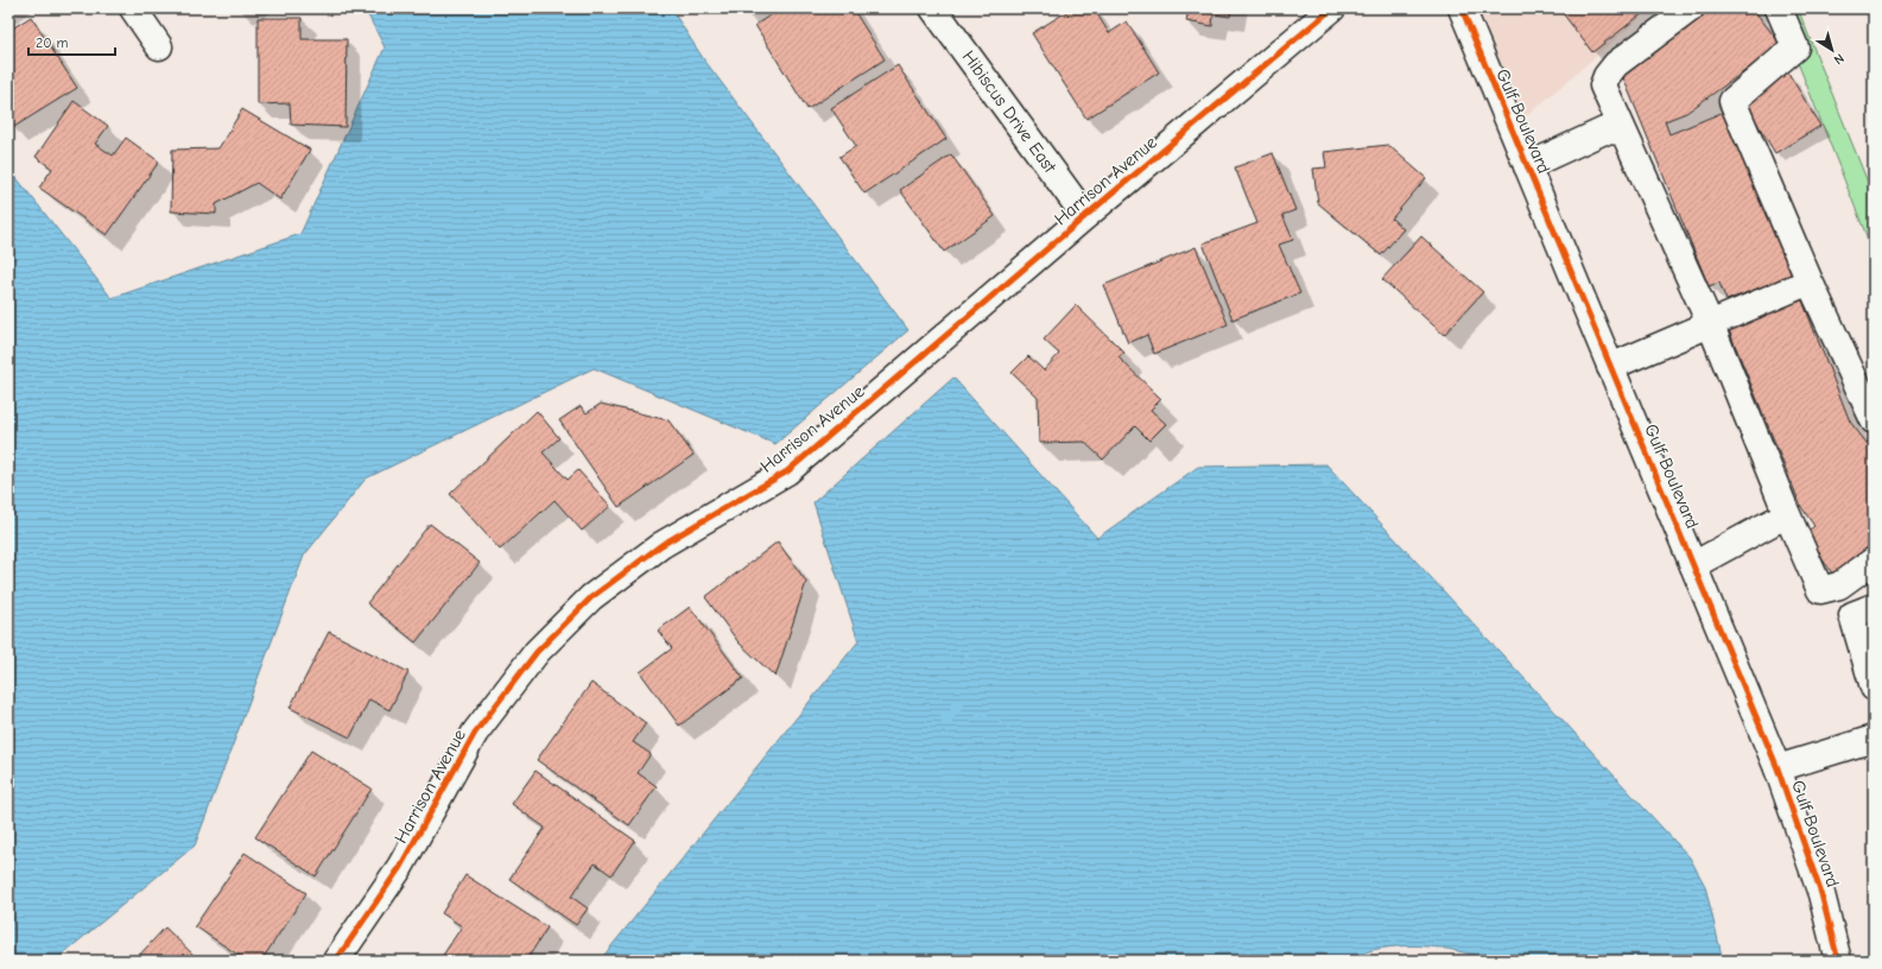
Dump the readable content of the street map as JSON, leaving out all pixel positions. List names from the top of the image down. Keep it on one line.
{"streets":{"street":["Hibiscus Drive East","Gulf Boulevard","Harrison Avenue"]},"crossings":[["Hibiscus Drive East","Harrison Avenue"]],"scale_bar":"20 m","north":"bottom right"}
